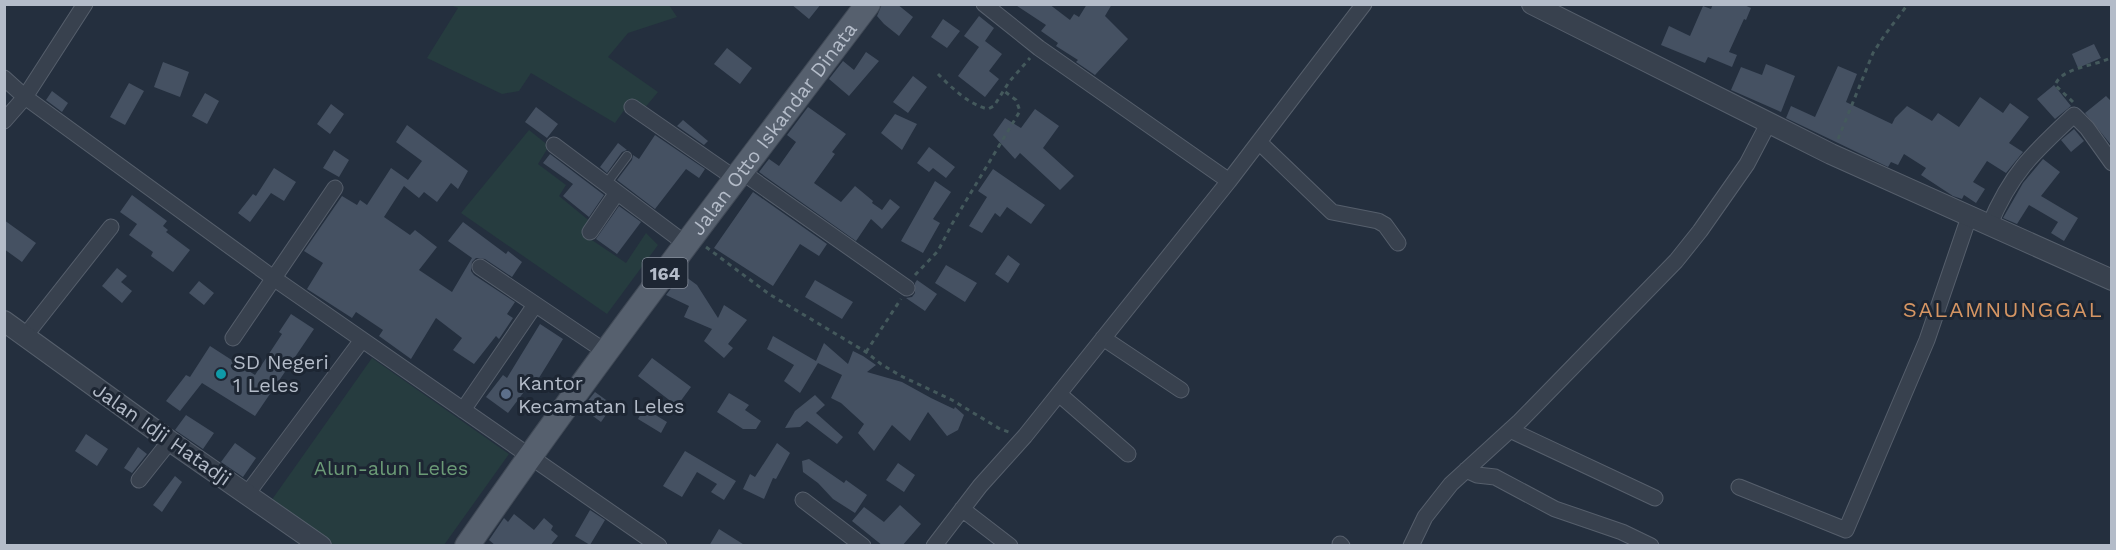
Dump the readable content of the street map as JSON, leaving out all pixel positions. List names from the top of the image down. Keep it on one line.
{"streets":{"main road":["Jalan Otto Iskandar Dinata","164"],"street":["Jalan Idji Hatadji"]},"districts":["SALAMNUNGGAL"],"parks":["Alun-alun Leles"],"places":["SD Negeri 1 Leles","Kantor Kecamatan Leles"]}
